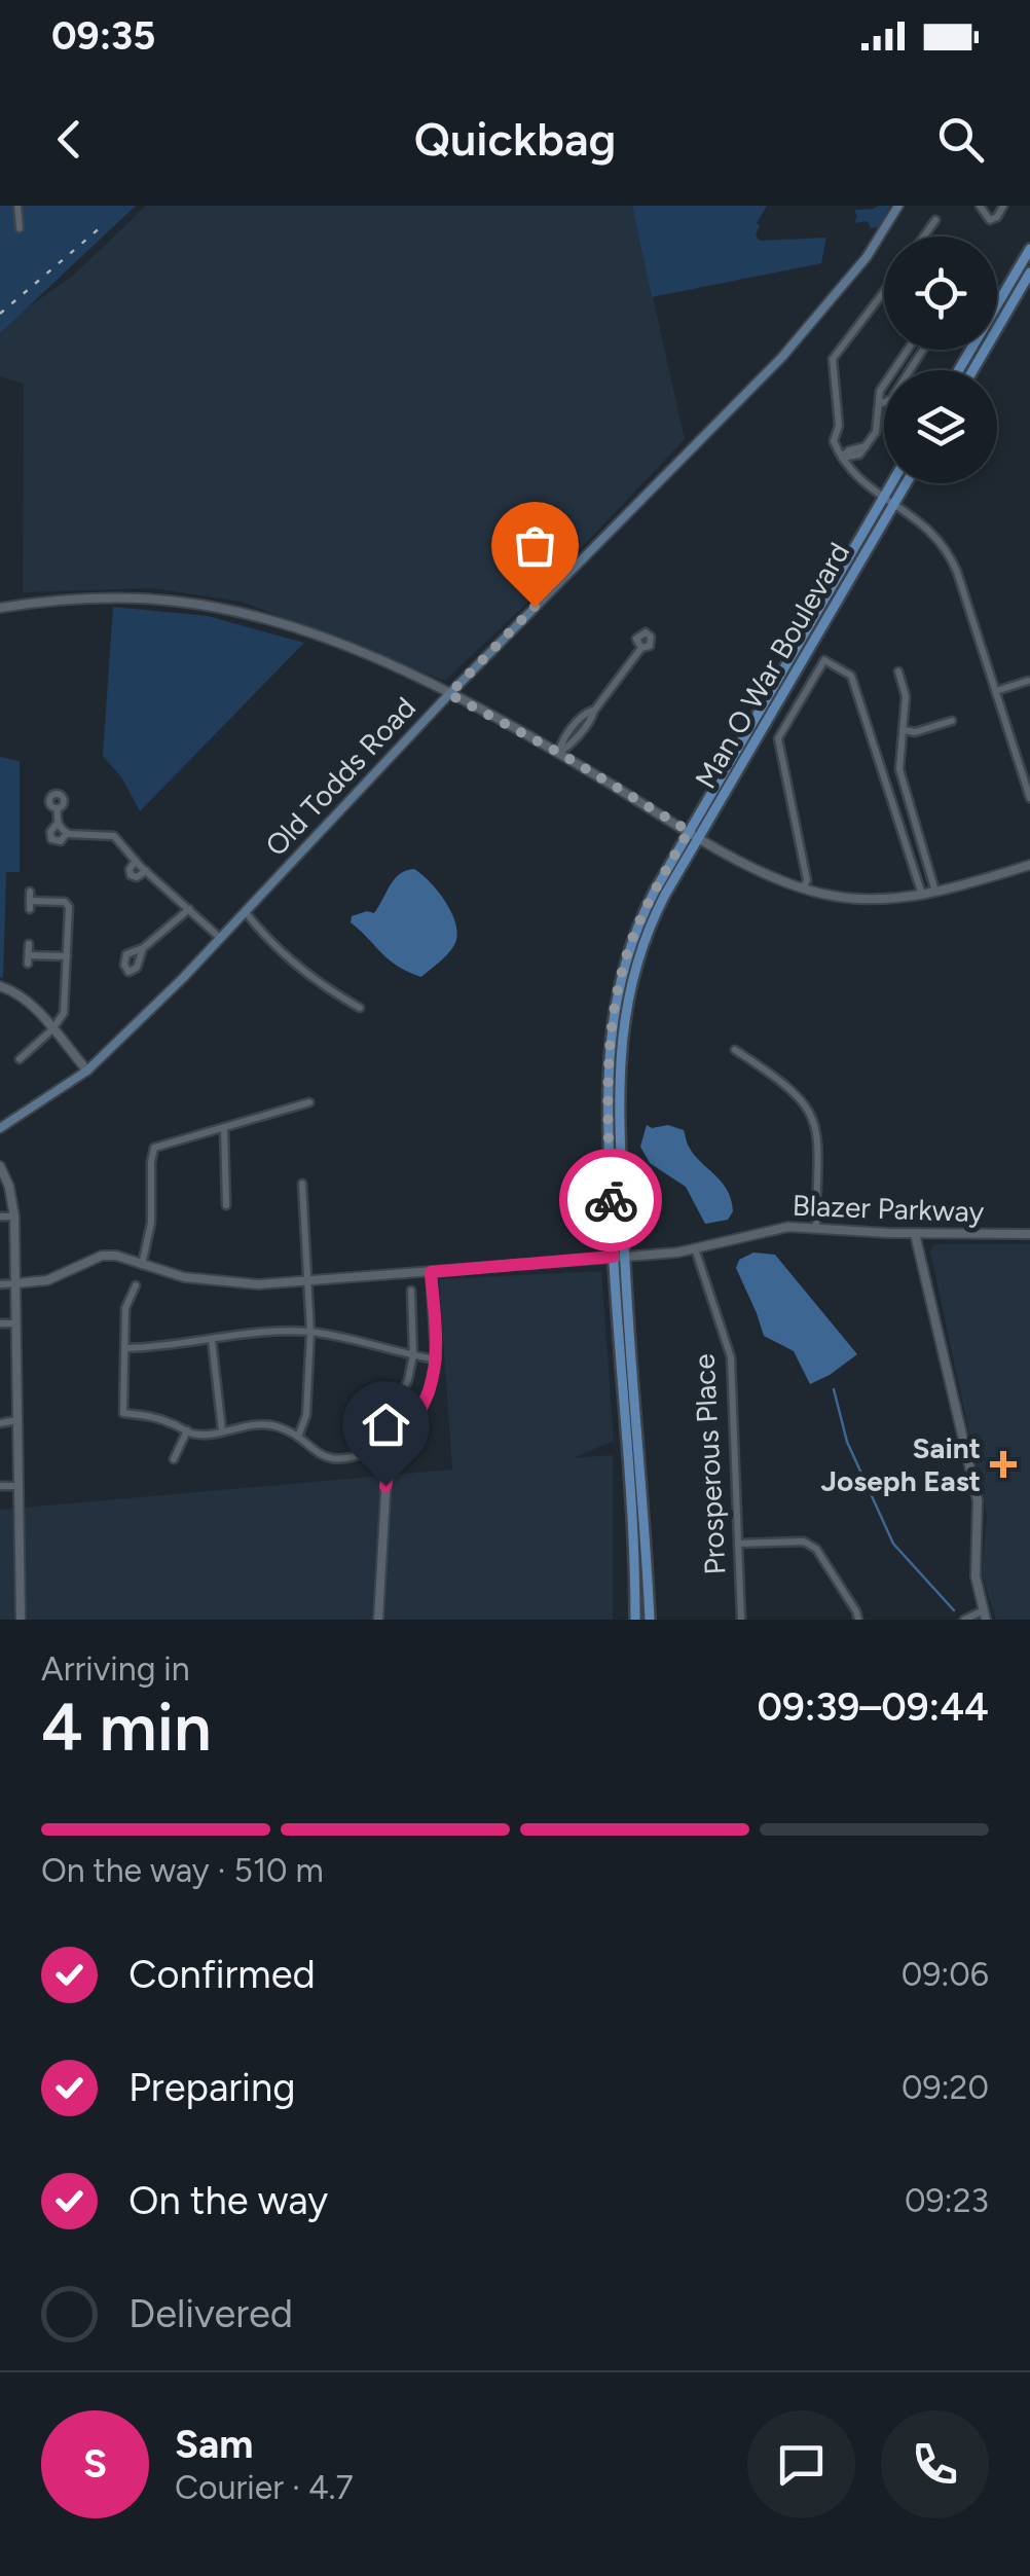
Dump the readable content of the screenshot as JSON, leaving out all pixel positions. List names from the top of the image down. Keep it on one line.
{"streets":{"main road":["Man O War Boulevard","Old Todds Road"],"street":["Blazer Parkway","Prosperous Place"]},"crossings":[["Man O War Boulevard","Blazer Parkway"],["Blazer Parkway","Prosperous Place"]],"places":{"health":["Saint Joseph East"]},"page":{"status":"09:35","header":"Quickbag","heading":["4 min","Arriving in","09:39–09:44"],"panel":["Sam","Courier · 4.7"],"bar":"On the way · 510 m","list":[["Confirmed","09:06"],["Preparing","09:20"],["On the way","09:23"],"Delivered"],"round":"S"}}
